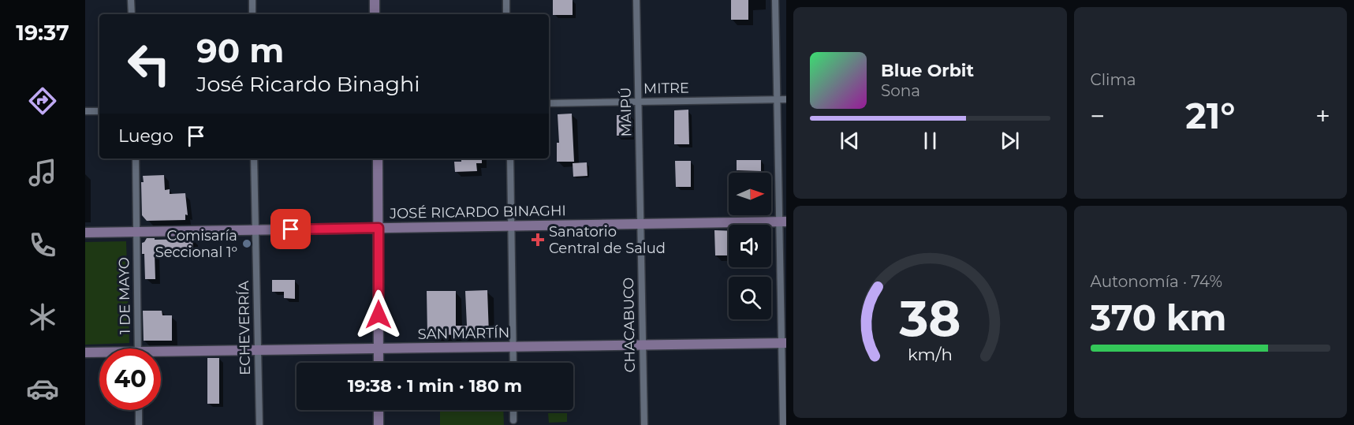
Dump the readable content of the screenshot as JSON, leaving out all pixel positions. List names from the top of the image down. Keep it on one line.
{"streets":{"street":["MITRE","MAIPÚ","JOSÉ RICARDO BINAGHI","1 DE MAYO","CHACABUCO","ECHEVERRÍA","SAN MARTÍN"]},"crossings":[["MITRE","MAIPÚ"],["MAIPÚ","JOSÉ RICARDO BINAGHI"],["MAIPÚ","CHACABUCO"],["JOSÉ RICARDO BINAGHI","1 DE MAYO"],["JOSÉ RICARDO BINAGHI","CHACABUCO"],["JOSÉ RICARDO BINAGHI","ECHEVERRÍA"],["CHACABUCO","SAN MARTÍN"],["ECHEVERRÍA","SAN MARTÍN"]],"places":{"health":["Sanatorio Central de Salud"],"other":["Comisaría Seccional 1º"]},"north":"right","page":{"tabs":"19:37","tile":["Clima",["Autonomía · 74%","370 km"]],"turn":["90 m","José Ricardo Binaghi"],"song":["Blue Orbit","Sona"],"heat":["−","21°","+"],"then":"Luego","limit":"40","trip":"19:38 · 1 min · 180 m","gauge":["38","km/h"]}}
